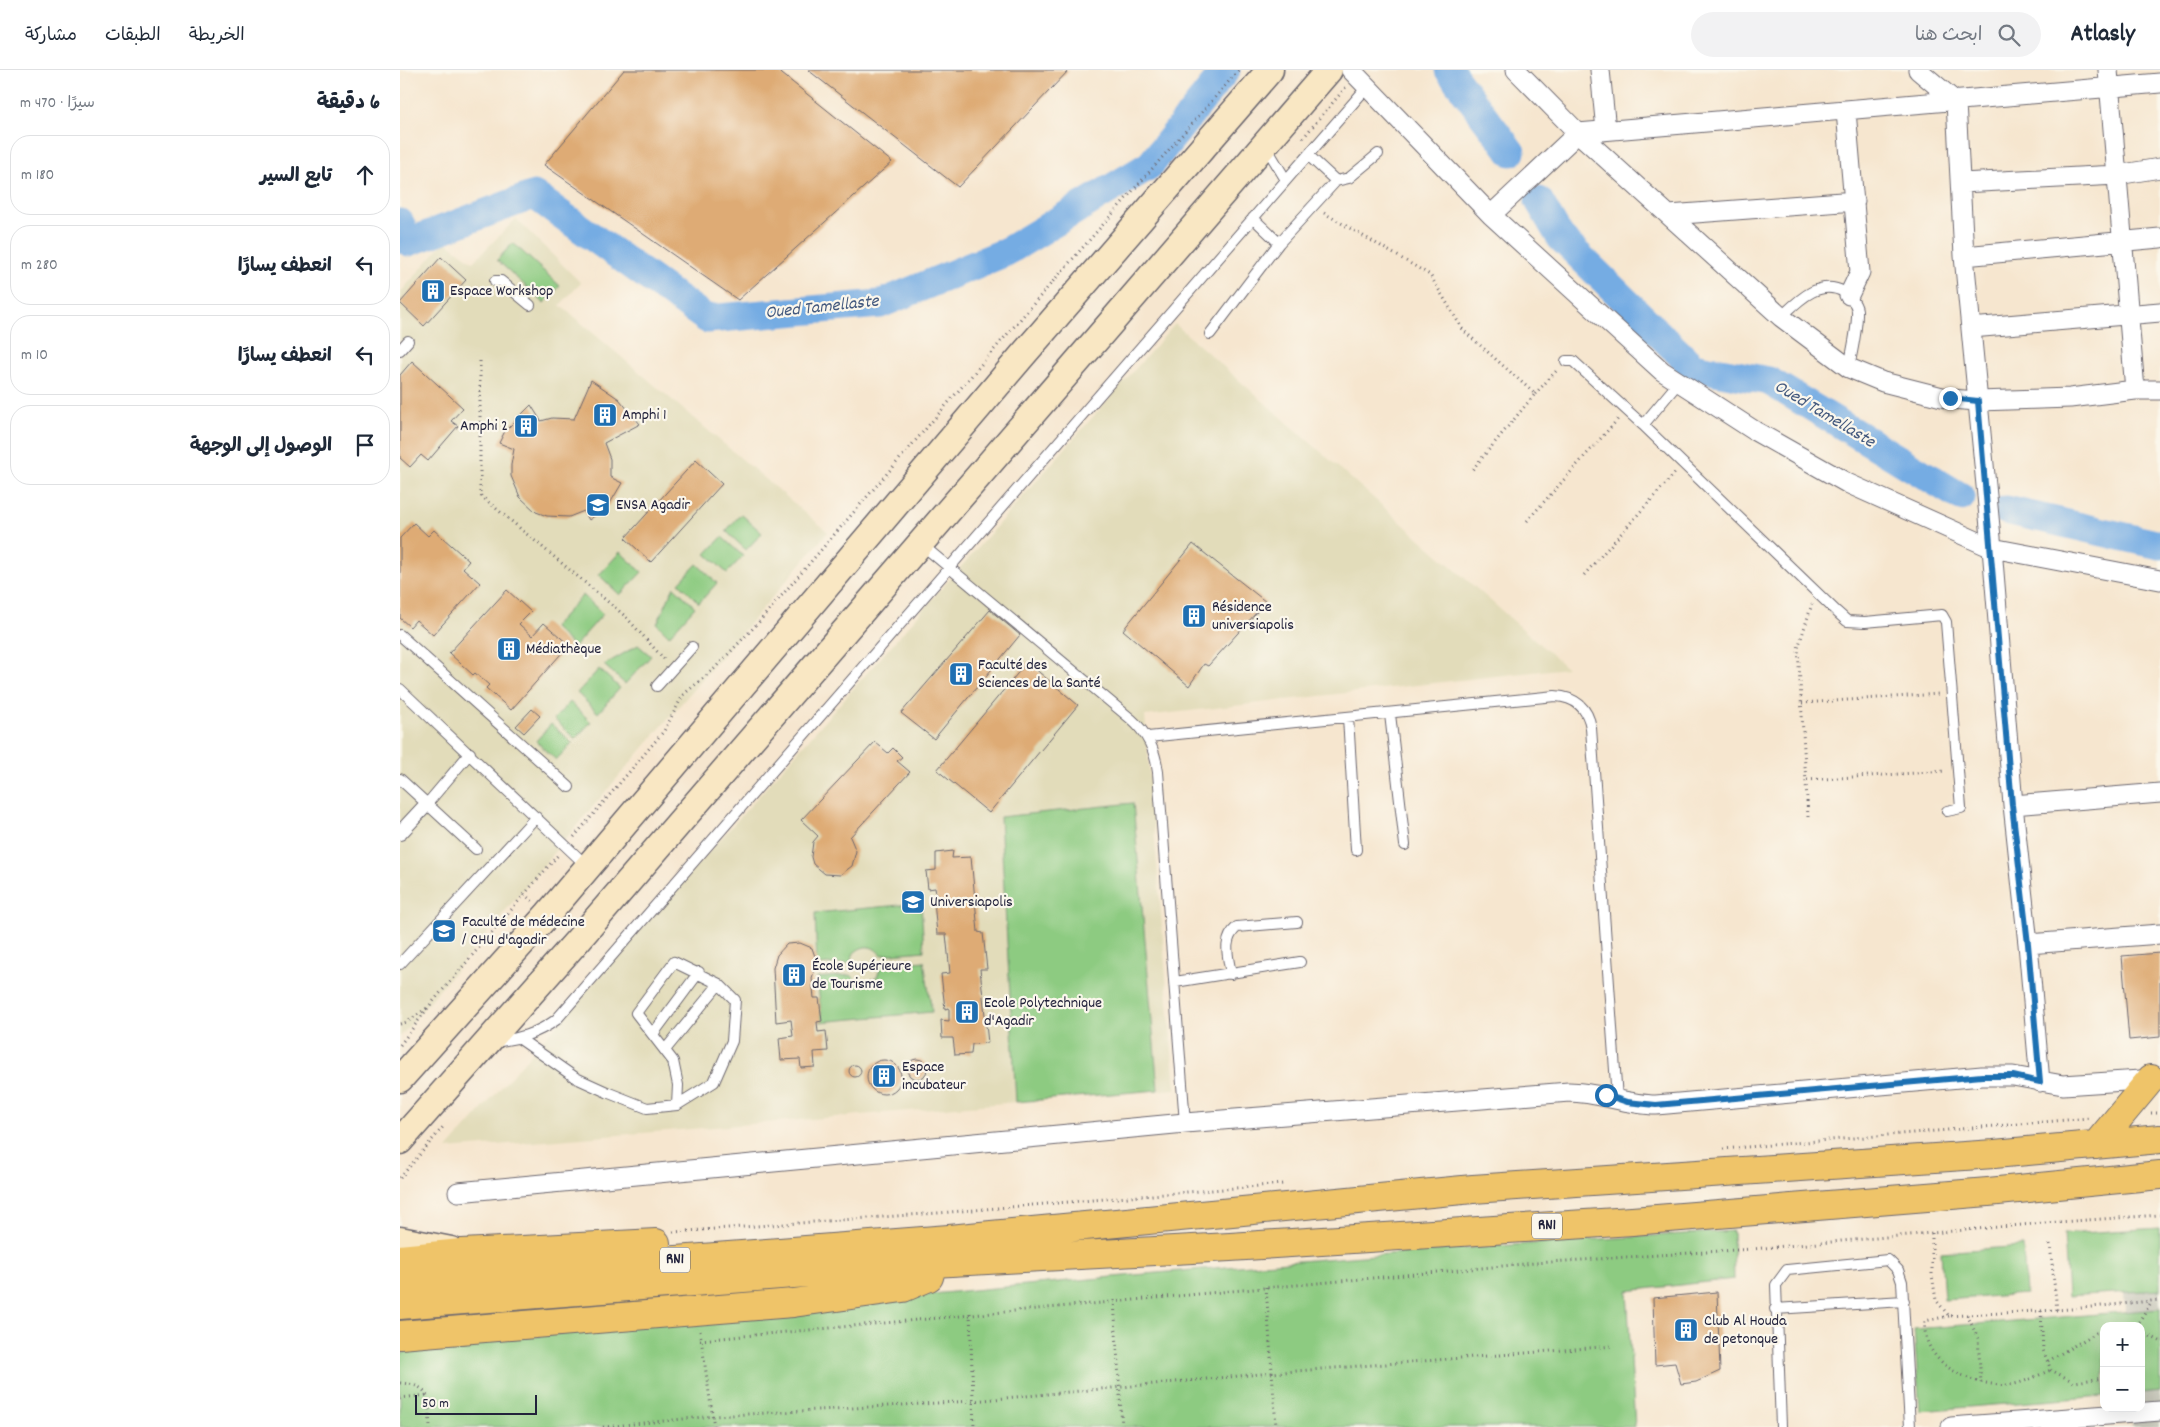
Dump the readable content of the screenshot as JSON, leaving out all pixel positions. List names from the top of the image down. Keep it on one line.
{"streets":{"highway":["RN1"]},"water":["Oued Tamellaste"],"places":{"building":["Espace Workshop","Amphi 1","Amphi 2","Résidence universiapolis","Médiathèque","Faculté des Sciences de la Santé","École Supérieure de Tourisme","Ecole Polytechnique d'Agadir","Espace incubateur","Club Al Houda de petonque"],"school or university":["ENSA Agadir","Universiapolis","Faculté de médecine / CHU d'agadir"]},"scale_bar":"50 m","page":{"header":"Atlasly","search":"ابحث هنا","nav":["الخريطة","الطبقات","مشاركة"],"heading":["6 دقيقة","سيرًا · 470 m"],"list":[["تابع السير","180 m"],["انعطف يسارًا","280 m"],["انعطف يسارًا","10 m"],"الوصول إلى الوجهة"],"map_buttons":["+","−"],"scale":"50 m"}}
